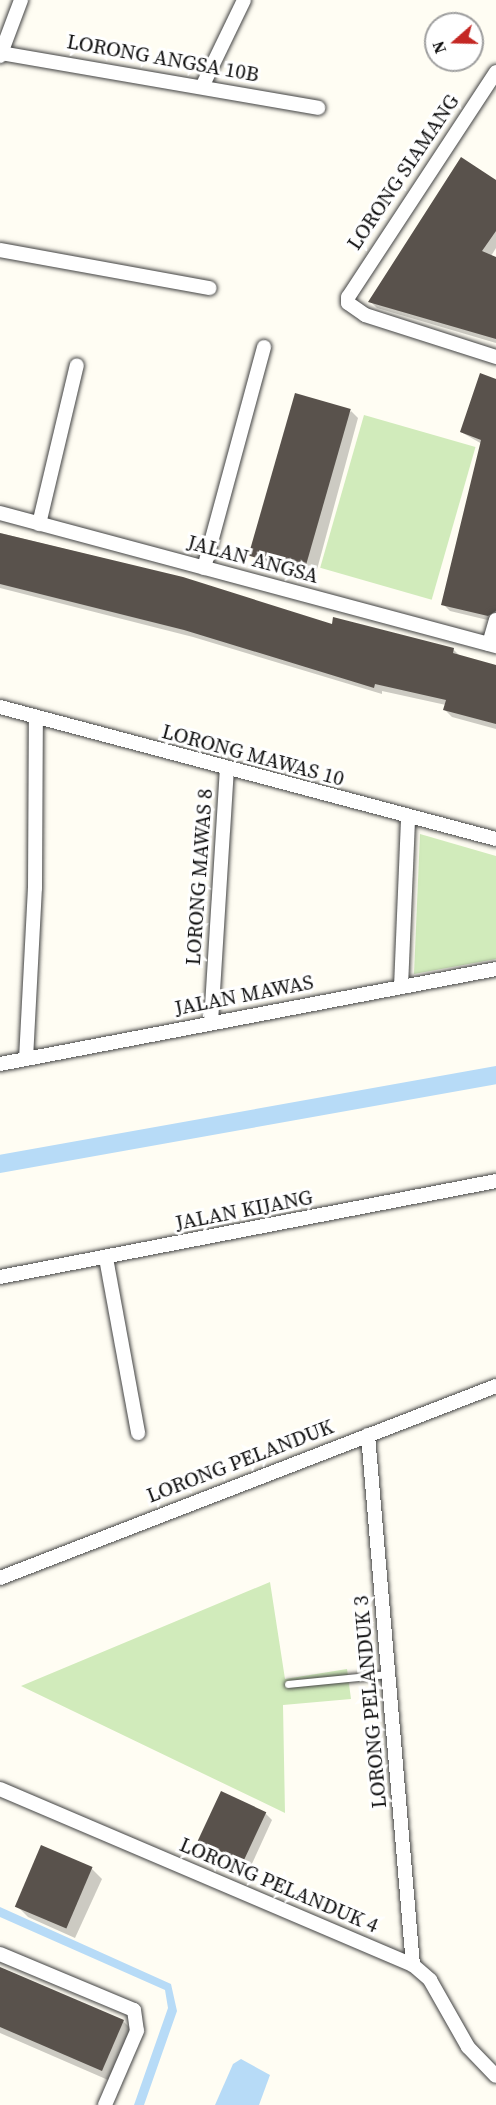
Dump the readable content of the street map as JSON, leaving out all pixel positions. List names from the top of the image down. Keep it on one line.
{"streets":{"street":["LORONG ANGSA 10B","LORONG SIAMANG","JALAN ANGSA","LORONG MAWAS 10","LORONG MAWAS 8","JALAN MAWAS","JALAN KIJANG","LORONG PELANDUK","LORONG PELANDUK 3","LORONG PELANDUK 4"]},"crossings":[["LORONG MAWAS 10","LORONG MAWAS 8"],["LORONG MAWAS 8","JALAN MAWAS"],["LORONG PELANDUK","LORONG PELANDUK 3"],["LORONG PELANDUK 3","LORONG PELANDUK 4"]],"north":"left"}
